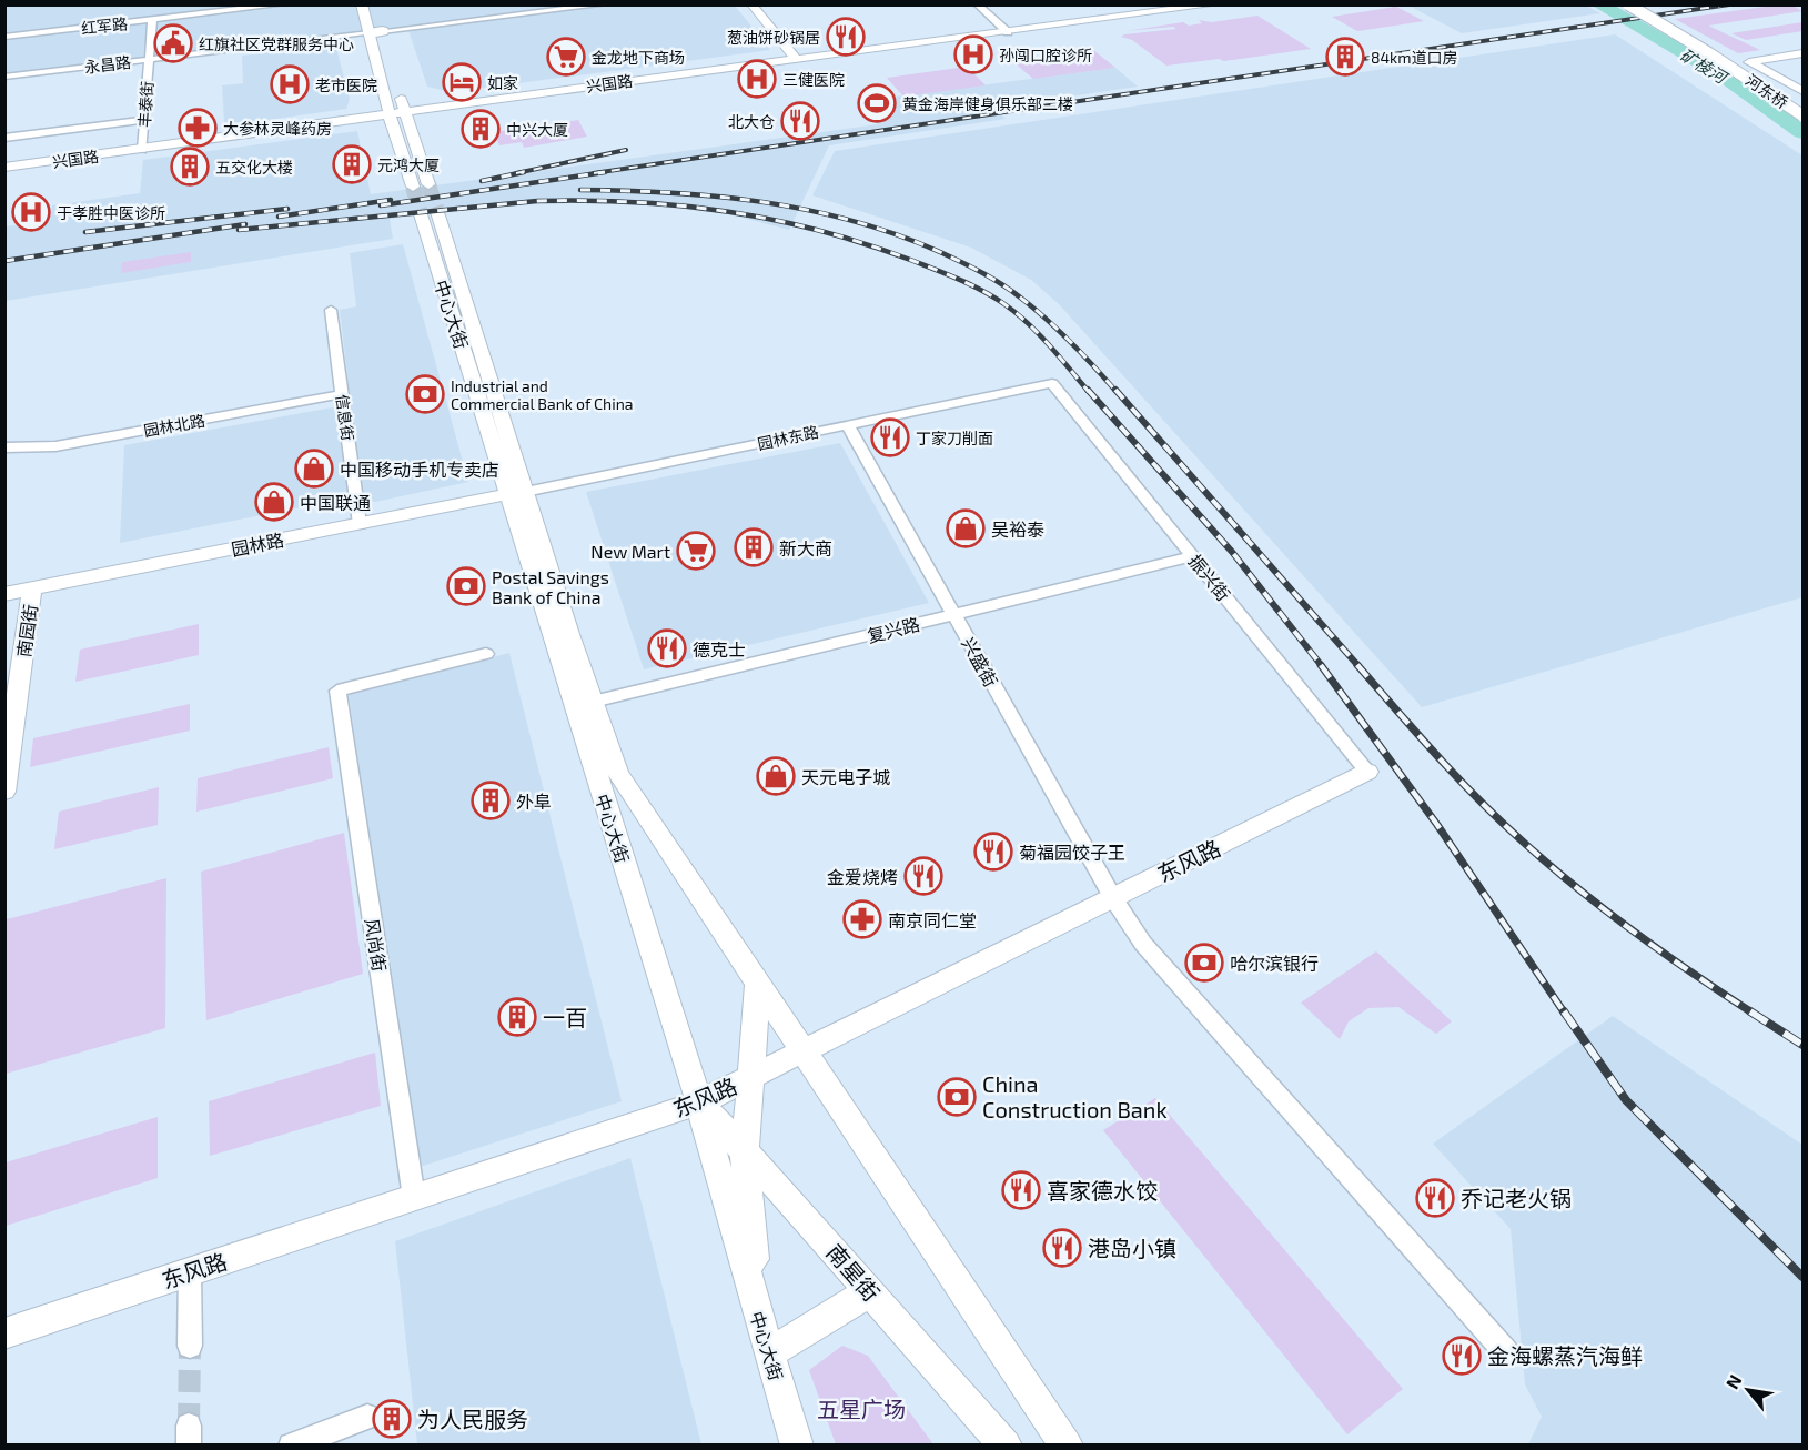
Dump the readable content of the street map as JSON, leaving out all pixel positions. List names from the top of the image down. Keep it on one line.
{"streets":{"main road":["兴国路","河东桥","中心大街","园林路","南园街","东风路","南星街"],"street":["红军路","永昌路","丰泰街","信息街","园林北路","园林东路","振兴街","复兴路","兴盛街","风尚街"]},"crossings":[["红军路","丰泰街"],["永昌路","丰泰街"],["兴国路","丰泰街"],["中心大街","园林东路"],["中心大街","园林路"],["中心大街","复兴路"],["中心大街","东风路"],["中心大街","南星街"],["信息街","园林北路"],["信息街","园林路"],["园林东路","园林路"],["园林东路","振兴街"],["园林东路","兴盛街"],["园林路","南园街"],["振兴街","复兴路"],["振兴街","东风路"],["复兴路","兴盛街"],["兴盛街","东风路"],["东风路","风尚街"],["东风路","南星街"]],"water":["矿棱河"],"parks":["五星广场"],"places":{"restaurant":["葱油饼砂锅居","北大仓","丁家刀削面","德克士","菊福园饺子王","金爱烧烤","喜家德水饺","乔记老火锅","港岛小镇","金海螺蒸汽海鲜"],"public building":["红旗社区党群服务中心"],"hospital":["孙闯口腔诊所","三健医院","老市医院","于孝胜中医诊所"],"supermarket":["金龙地下商场","New Mart"],"building":["84km道口房","中兴大厦","元鸿大厦","五交化大楼","新大商","外阜","一百","为人民服务"],"hotel":["如家"],"sports":["黄金海岸健身俱乐部二楼"],"pharmacy":["大参林灵峰药房","南京同仁堂"],"bank":["Industrial and Commercial Bank of China","Postal Savings Bank of China","哈尔滨银行","China Construction Bank"],"shop":["中国移动手机专卖店","中国联通","吴裕泰","天元电子城"]},"north":"top left"}
